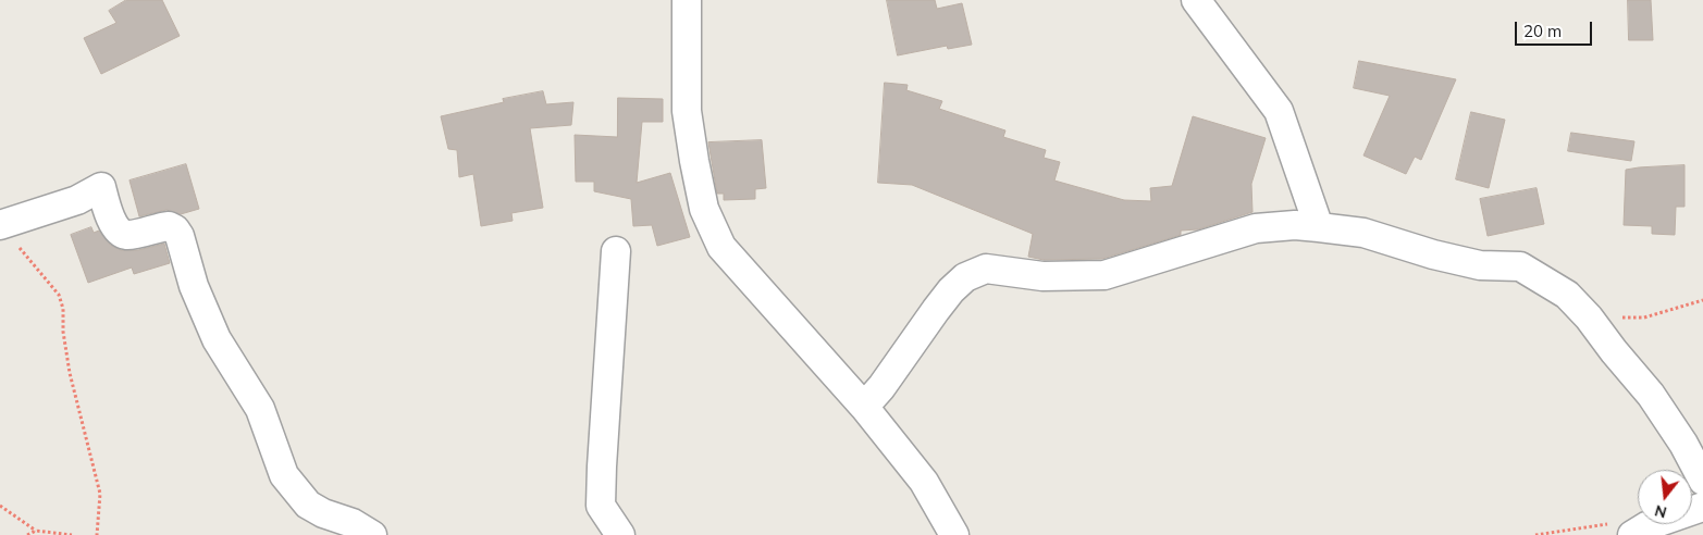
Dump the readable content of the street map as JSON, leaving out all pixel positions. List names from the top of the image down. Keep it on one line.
{"scale_bar":"20 m","north":"bottom"}
